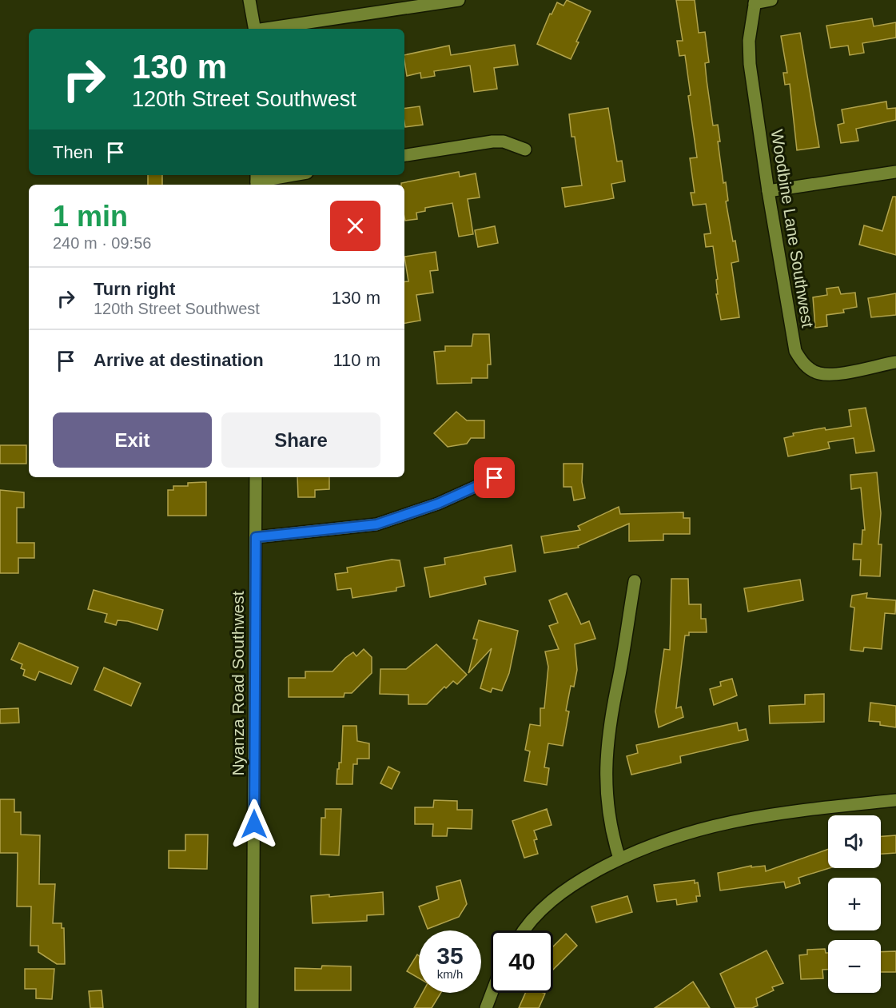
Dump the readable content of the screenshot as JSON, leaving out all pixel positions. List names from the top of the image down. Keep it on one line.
{"streets":{"street":["Woodbine Lane Southwest","Nyanza Road Southwest"]},"page":{"turn":["130 m","120th Street Southwest"],"then":"Then","heading":["1 min","240 m · 09:56"],"list":[{"name":"Turn right","note":"120th Street Southwest","value":"130 m"},{"name":"Arrive at destination","value":"110 m"}],"buttons":["Exit","Share"],"map_buttons":["+","−"],"speed":"35 km/h","limit":"40"}}
